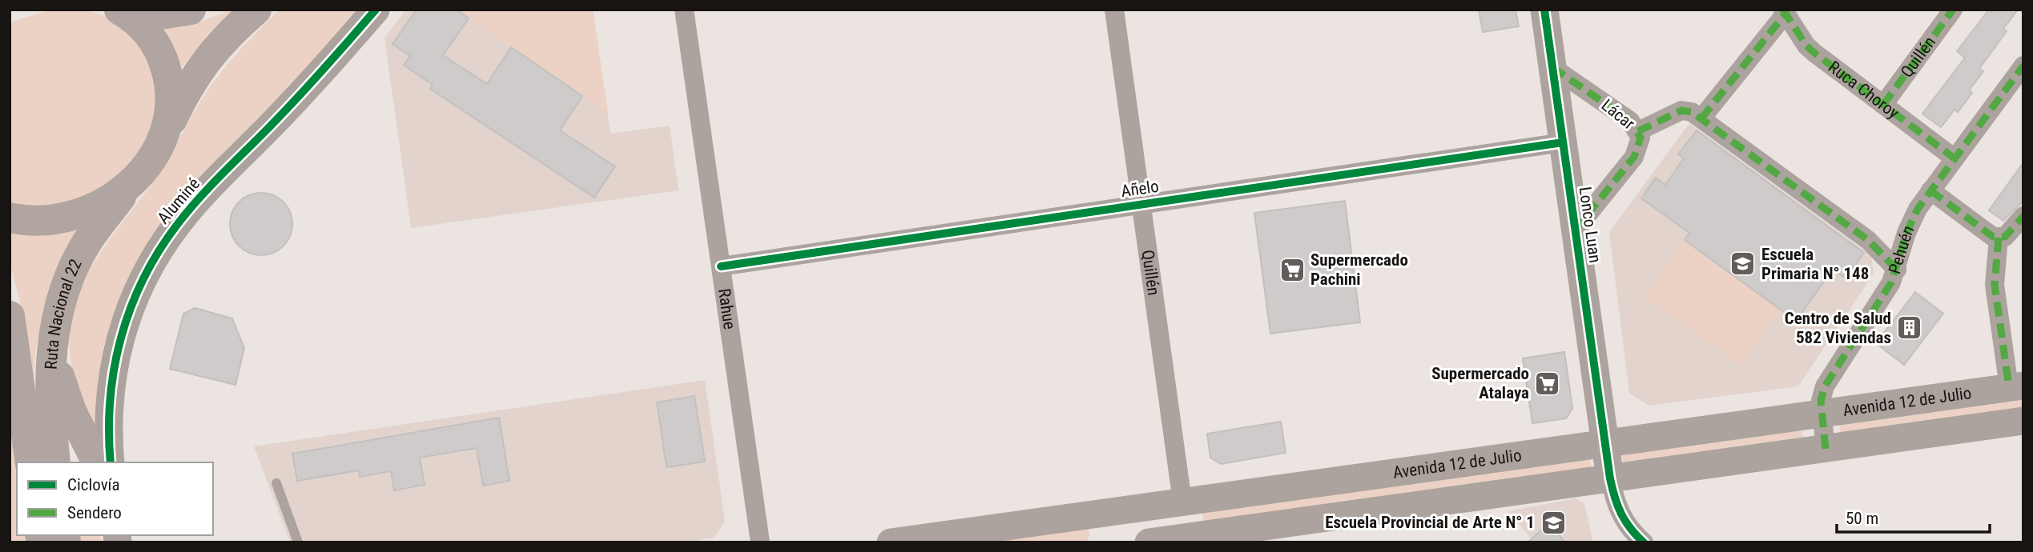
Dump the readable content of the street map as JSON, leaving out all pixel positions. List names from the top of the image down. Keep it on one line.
{"streets":{"main road":["Quillén","Aluminé","Lonco Luan","Ruta Nacional 22","Avenida 12 de Julio"],"street":["Ruca Choroy","Lácar","Añelo","Pehuén","Rahue"]},"crossings":[["Quillén","Ruca Choroy"],["Quillén","Añelo"],["Quillén","Avenida 12 de Julio"],["Ruca Choroy","Pehuén"],["Lácar","Lonco Luan"],["Añelo","Lonco Luan"],["Añelo","Rahue"],["Lonco Luan","Avenida 12 de Julio"],["Pehuén","Avenida 12 de Julio"]],"places":{"school or university":["Escuela Primaria N° 148","Escuela Provincial de Arte N° 1"],"supermarket":["Supermercado Pachini","Supermercado Atalaya"],"building":["Centro de Salud 582 Viviendas"]},"legend":["Ciclovía","Sendero"],"scale_bar":"50 m"}
